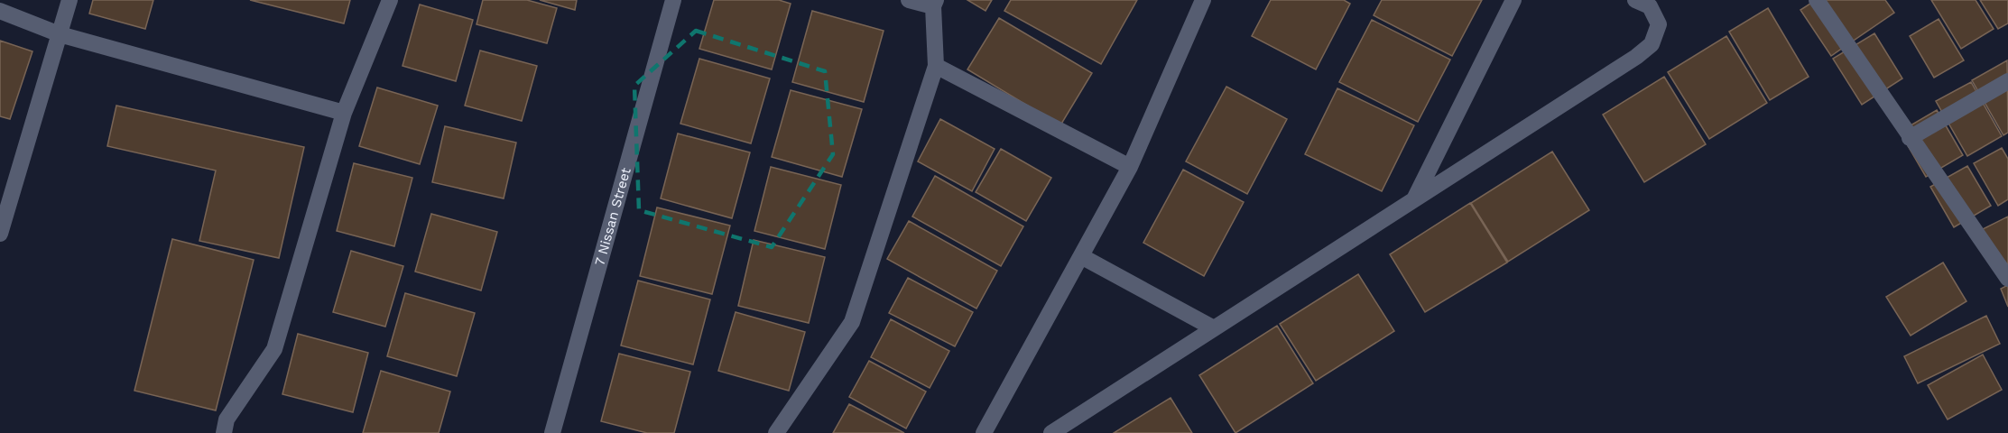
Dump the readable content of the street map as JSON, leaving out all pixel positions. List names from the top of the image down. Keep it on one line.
{"streets":{"street":["7 Nissan Street"]}}
